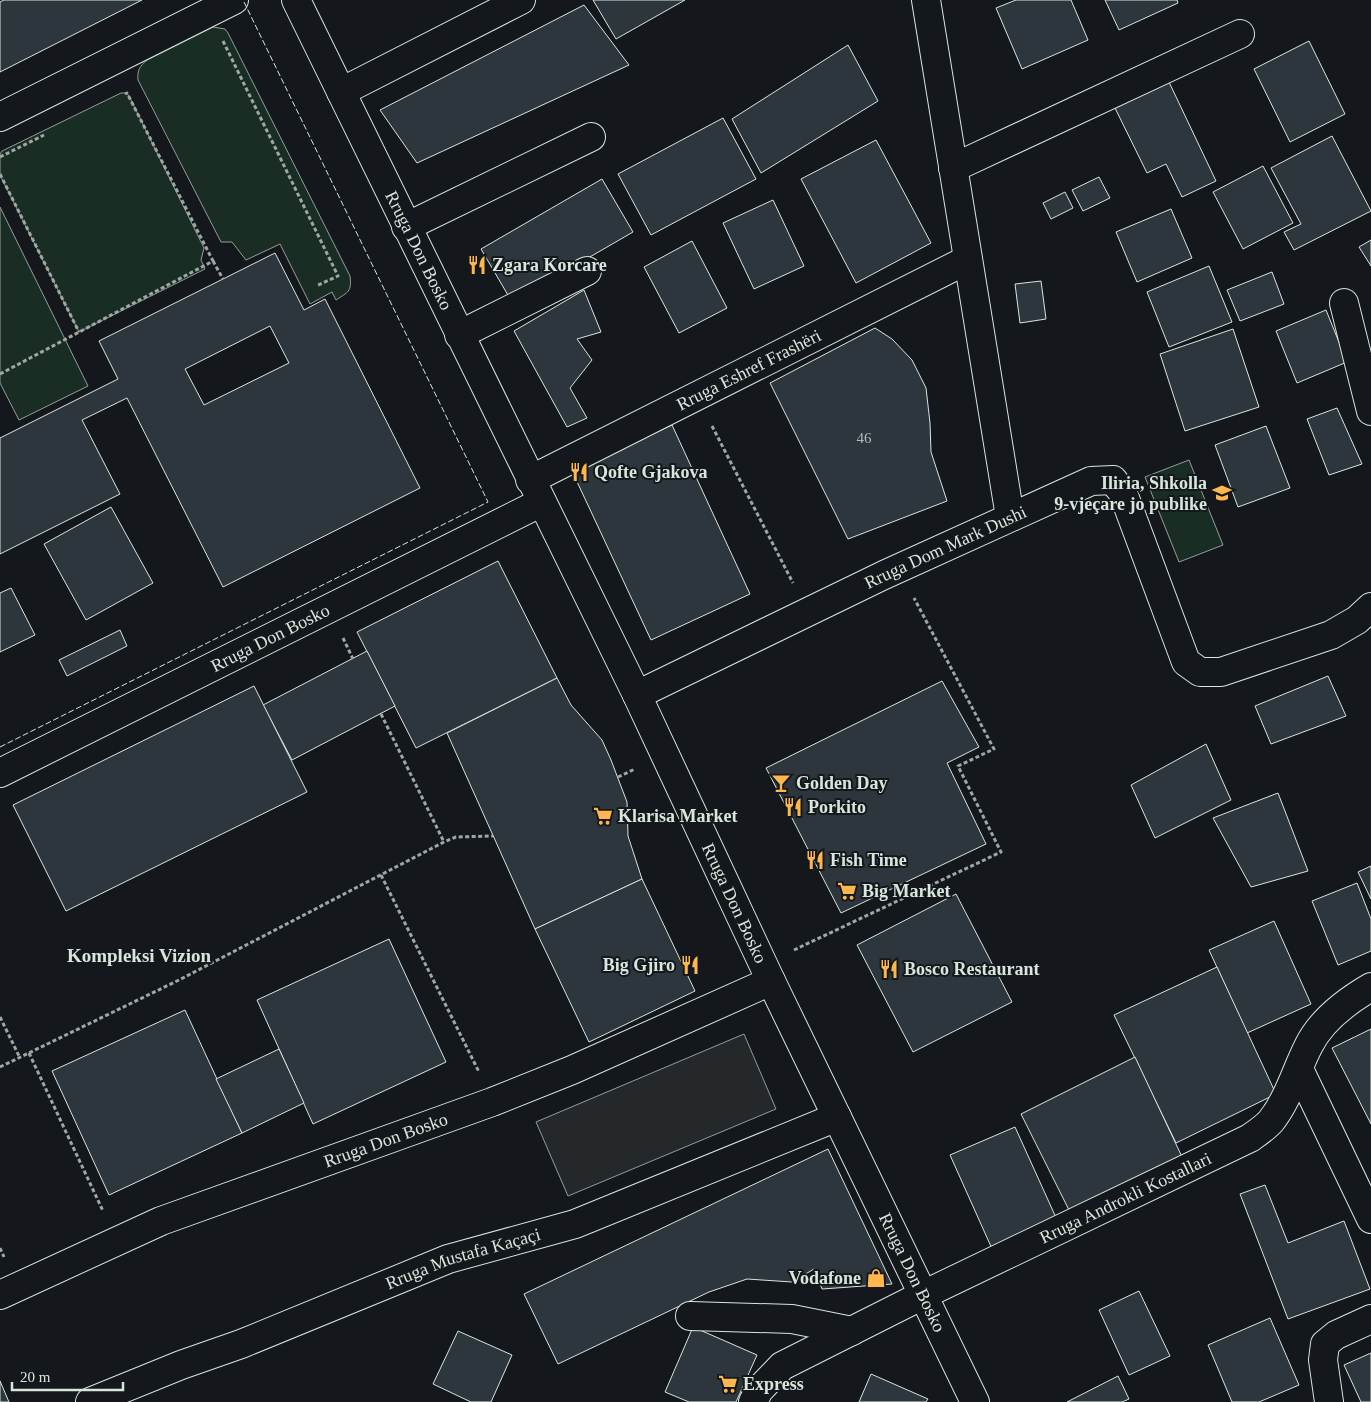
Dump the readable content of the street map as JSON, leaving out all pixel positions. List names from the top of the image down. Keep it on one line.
{"streets":{"street":["Rruga Don Bosko","Rruga Eshref Frashëri","Rruga Dom Mark Dushi","Rruga Androkli Kostallari","Rruga Mustafa Kaçaçi"]},"crossings":[["Rruga Don Bosko","Rruga Eshref Frashëri"],["Rruga Don Bosko","Rruga Dom Mark Dushi"],["Rruga Don Bosko","Rruga Androkli Kostallari"],["Rruga Don Bosko","Rruga Mustafa Kaçaçi"]],"districts":["Kompleksi Vizion"],"places":{"restaurant":["Zgara Korcare","Qofte Gjakova","Porkito","Fish Time","Big Gjiro","Bosco Restaurant"],"school or university":["Iliria, Shkolla 9-vjeçare jo publike"],"bar":["Golden Day"],"supermarket":["Klarisa Market","Big Market","Express"],"shop":["Vodafone"]},"house_numbers":["46"],"scale_bar":"20 m"}
